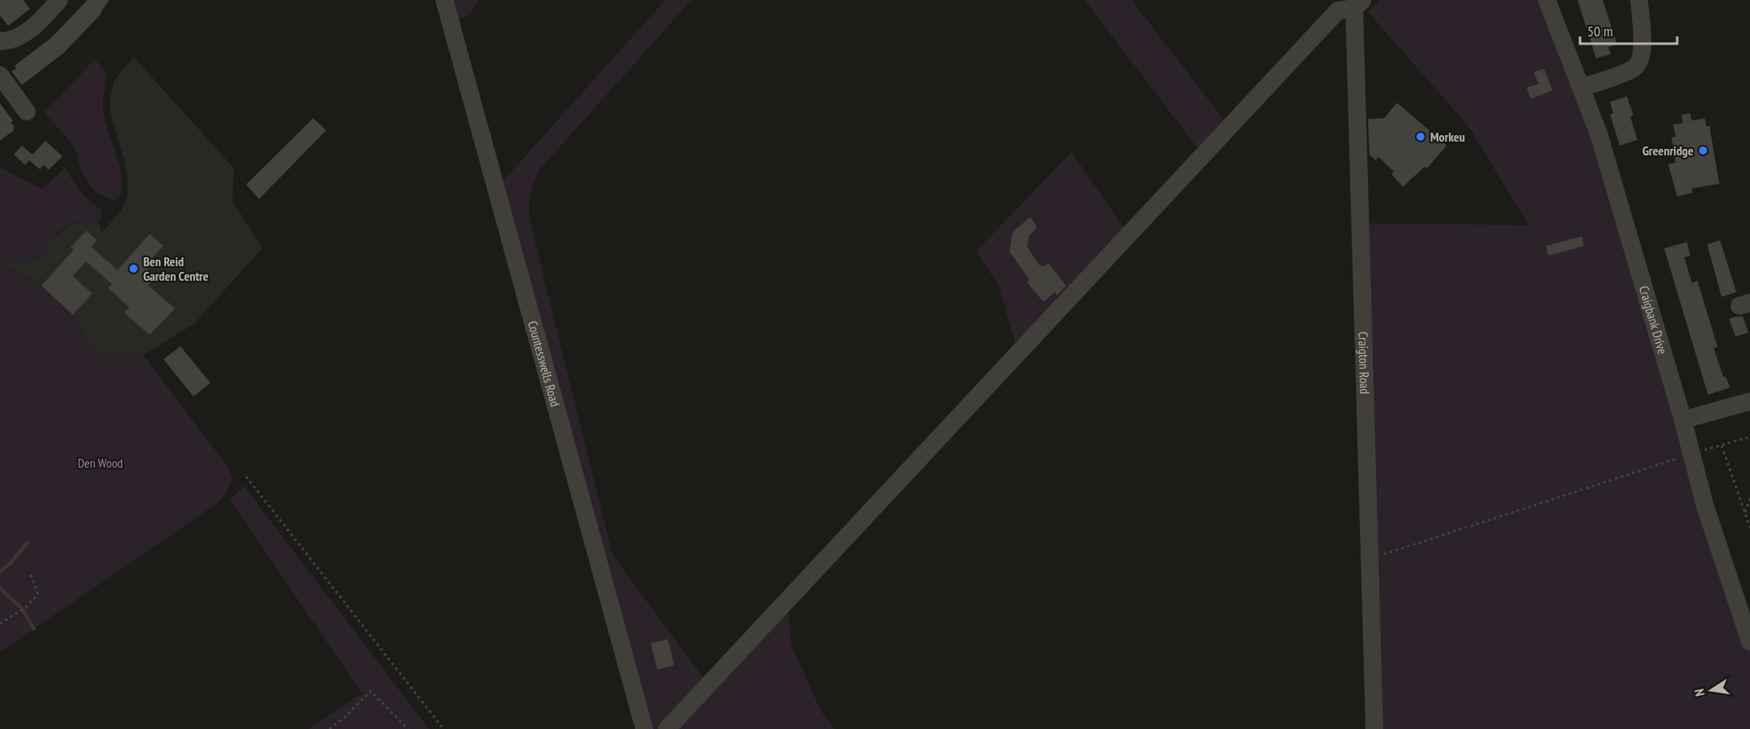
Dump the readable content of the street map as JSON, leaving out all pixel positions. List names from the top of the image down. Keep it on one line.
{"streets":{"street":["Craigbank Drive","Craigton Road","Countesswells Road"]},"parks":["Den Wood"],"places":["Morkeu","Greenridge","Ben Reid Garden Centre"],"scale_bar":"50 m","north":"left"}
